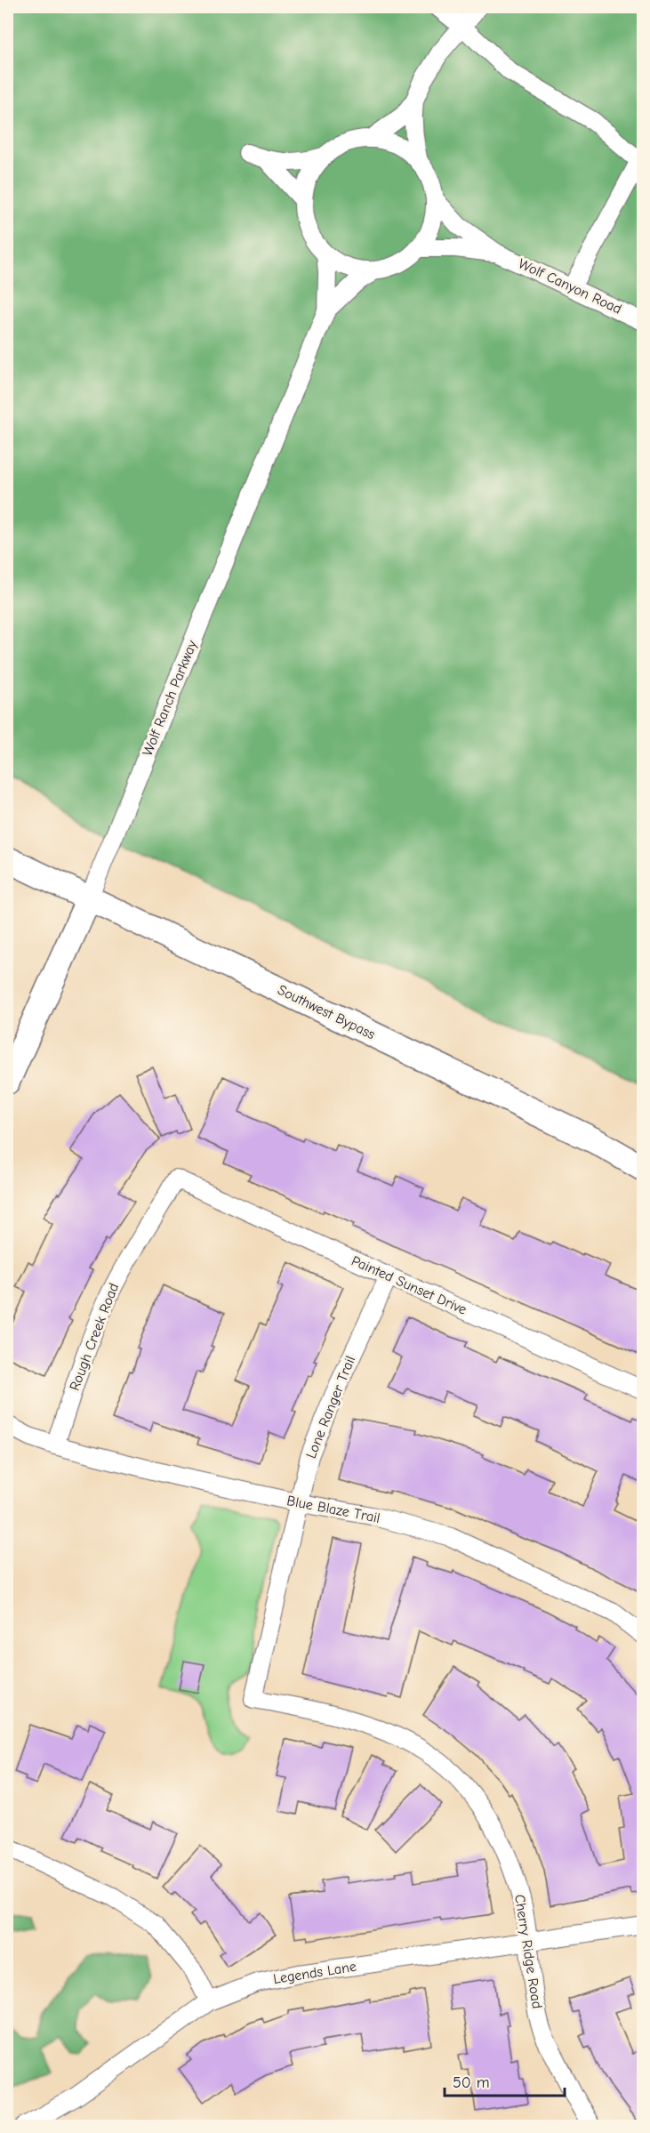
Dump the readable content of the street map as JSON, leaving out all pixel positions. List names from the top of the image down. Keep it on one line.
{"streets":{"street":["Wolf Canyon Road","Wolf Ranch Parkway","Southwest Bypass","Painted Sunset Drive","Rough Creek Road","Lone Ranger Trail","Blue Blaze Trail","Cherry Ridge Road","Legends Lane"]},"crossings":[["Wolf Canyon Road","Wolf Ranch Parkway"],["Wolf Ranch Parkway","Southwest Bypass"],["Painted Sunset Drive","Rough Creek Road"],["Painted Sunset Drive","Lone Ranger Trail"],["Rough Creek Road","Blue Blaze Trail"],["Lone Ranger Trail","Blue Blaze Trail"],["Lone Ranger Trail","Cherry Ridge Road"],["Cherry Ridge Road","Legends Lane"]],"scale_bar":"50 m"}
